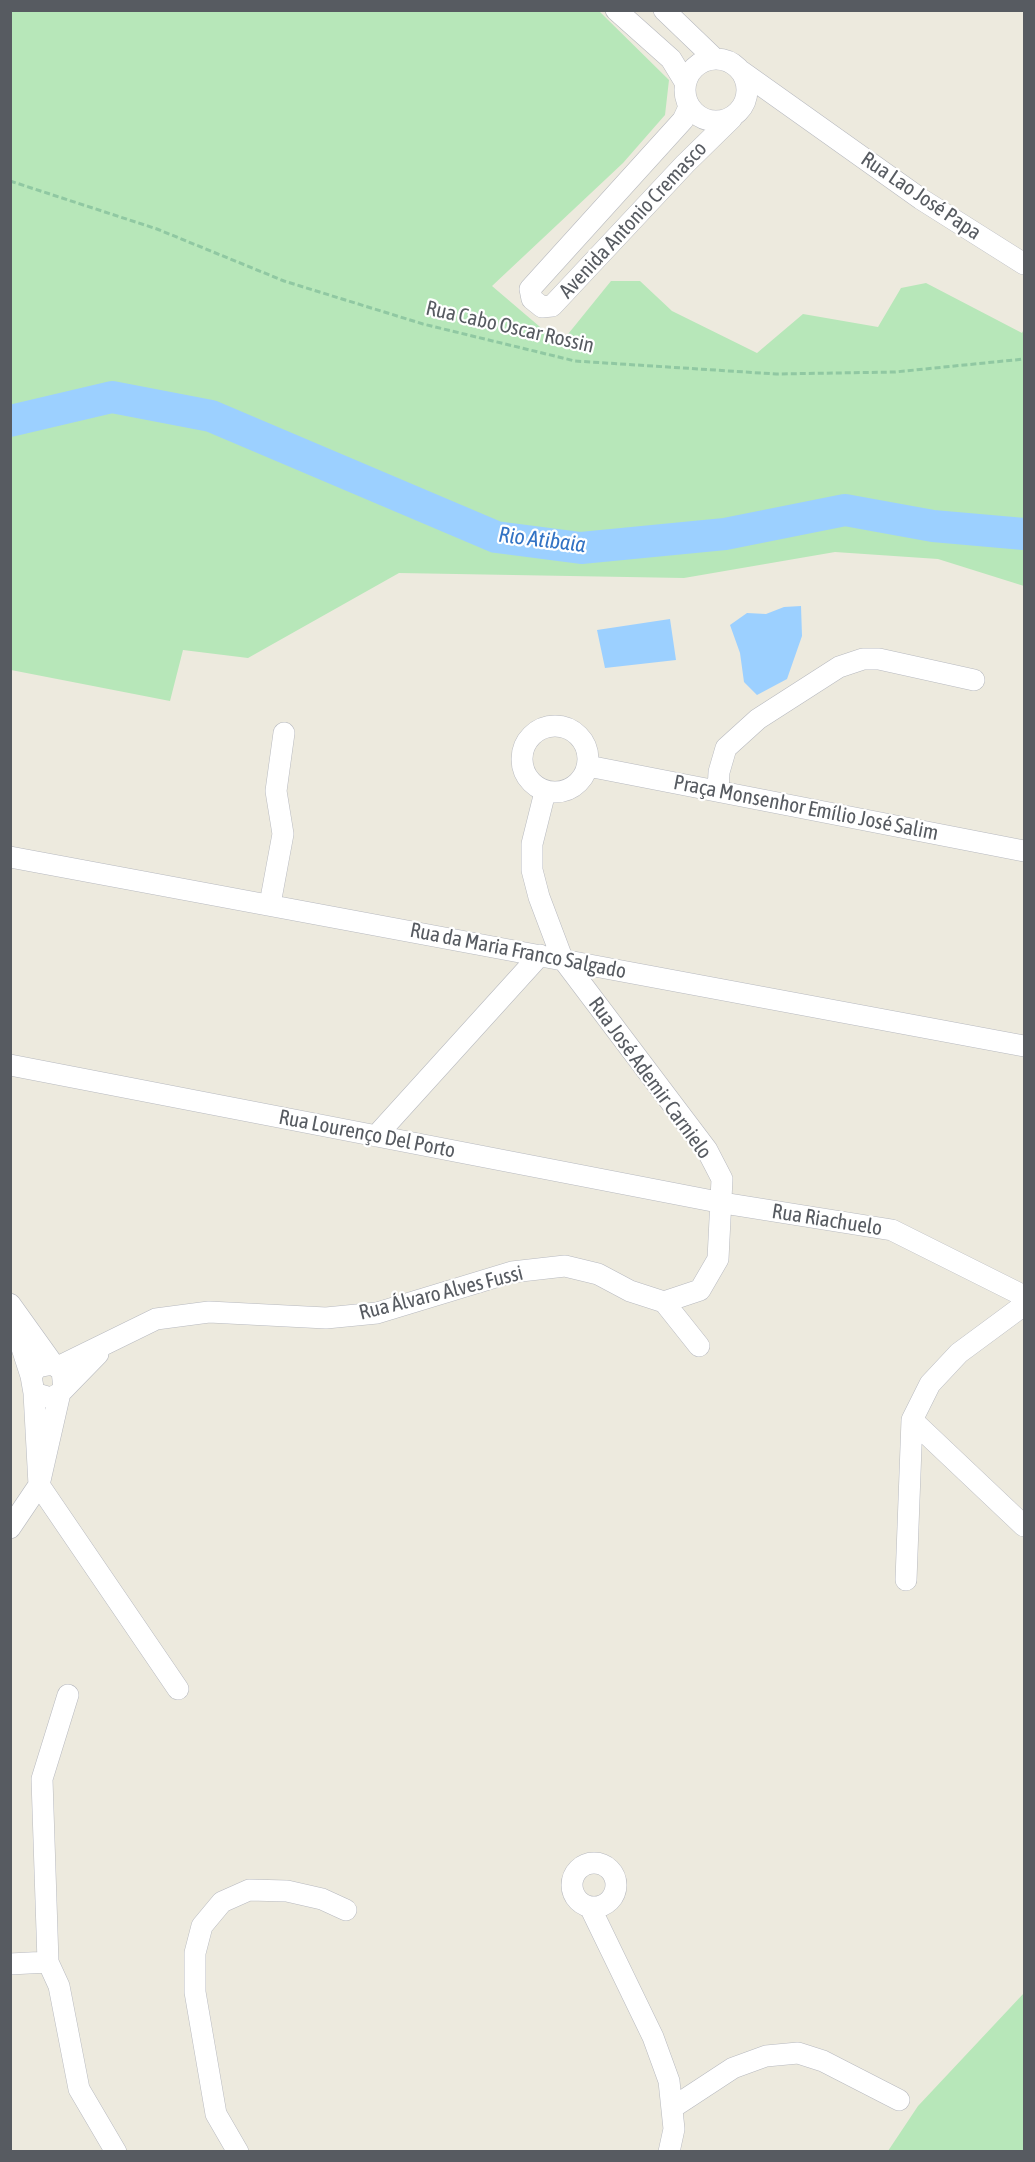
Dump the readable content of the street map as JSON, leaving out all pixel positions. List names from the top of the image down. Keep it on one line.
{"streets":{"street":["Rua Lao José Papa","Avenida Antonio Cremasco","Praça Monsenhor Emílio José Salim","Rua da Maria Franco Salgado","Rua José Ademir Carnielo","Rua Lourenço Del Porto","Rua Riachuelo","Rua Álvaro Alves Fussi"],"path":["Rua Cabo Oscar Rossin"]},"crossings":[["Rua Lao José Papa","Avenida Antonio Cremasco"],["Praça Monsenhor Emílio José Salim","Rua José Ademir Carnielo"],["Rua da Maria Franco Salgado","Rua José Ademir Carnielo"],["Rua José Ademir Carnielo","Rua Lourenço Del Porto"],["Rua José Ademir Carnielo","Rua Riachuelo"],["Rua Lourenço Del Porto","Rua Riachuelo"]],"water":["Rio Atibaia"]}
